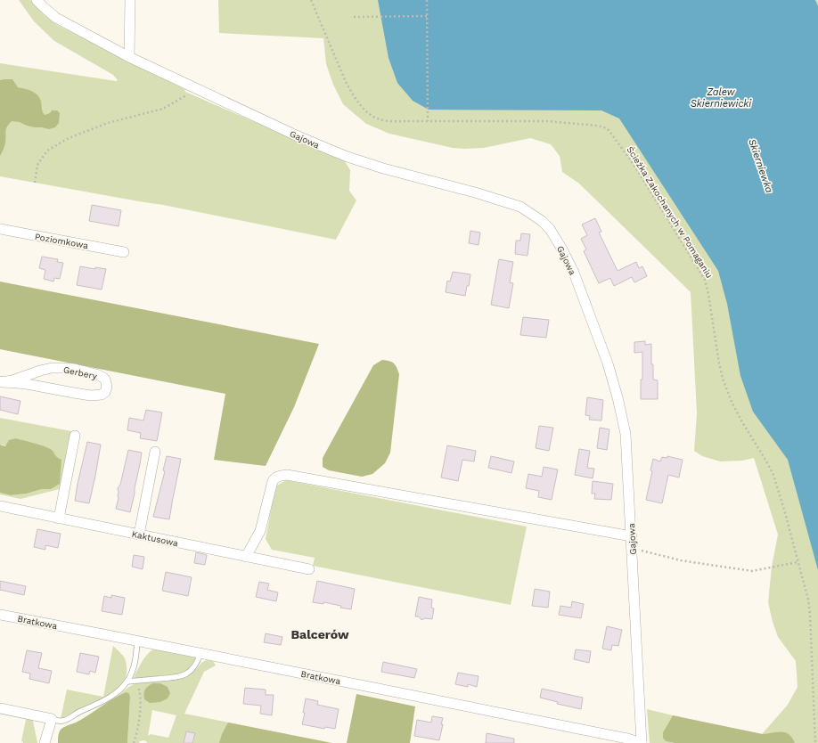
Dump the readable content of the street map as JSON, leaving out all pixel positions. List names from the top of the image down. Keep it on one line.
{"streets":{"street":["Gajowa","Poziomkowa","Gerbery","Kaktusowa","Bratkowa"],"path":["Ścieżka Zakochanych w Pomaganiu"]},"crossings":[["Gajowa","Bratkowa"]],"districts":["Balcerów"],"water":["Zalew Skierniewicki","Skierniewka"]}
